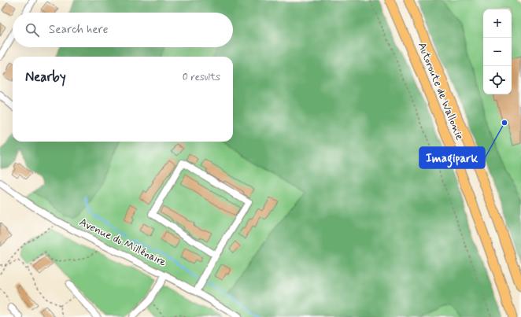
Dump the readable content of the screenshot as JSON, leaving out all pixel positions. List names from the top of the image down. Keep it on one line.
{"streets":{"highway":["Autoroute de Wallonie"],"street":["Avenue du Millénaire"]},"places":["Imagipark"],"page":{"map_buttons":["+","−"],"search":"Search here","heading":["Nearby","0 results"]}}
